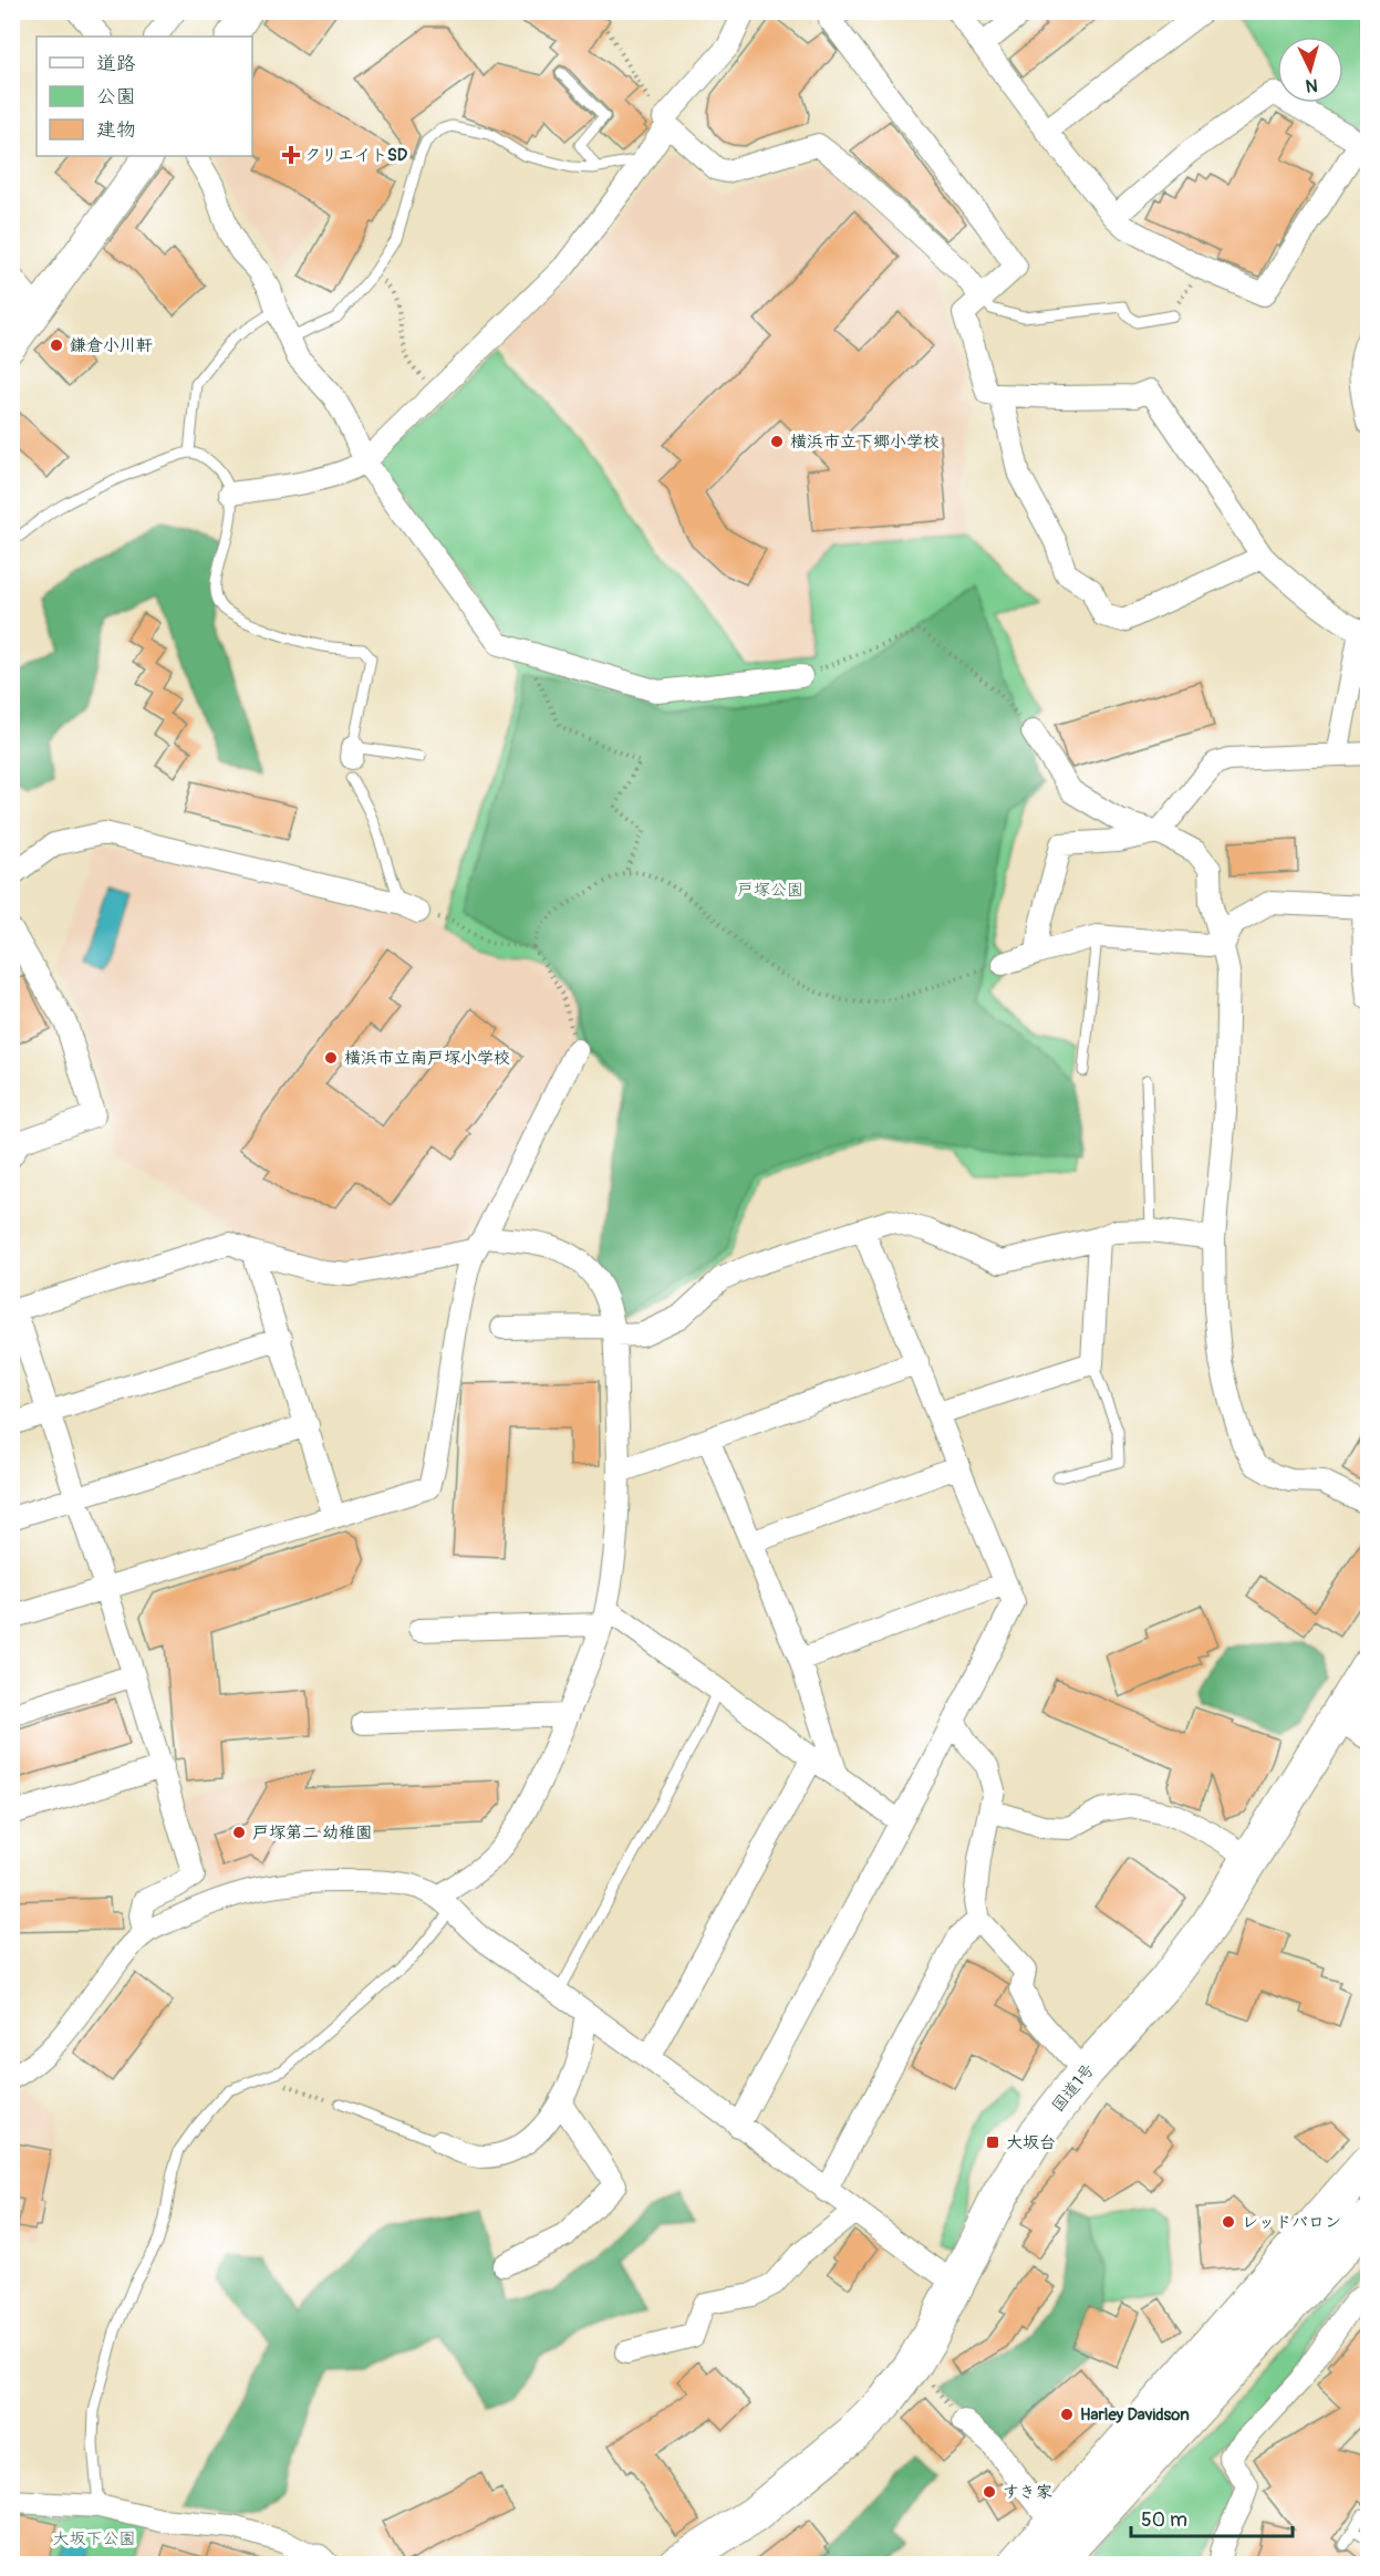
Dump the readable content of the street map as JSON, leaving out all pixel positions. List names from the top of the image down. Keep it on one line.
{"streets":{"highway":["国道1号"]},"parks":["戸塚公園","大坂下公園"],"places":{"health":["クリエイトSD"],"other":["鎌倉小川軒","横浜市立下郷小学校","横浜市立南戸塚小学校","戸塚第二 幼稚園","レッドバロン","Harley Davidson","すき家"],"transit":["大坂台"]},"legend":["道路","公園","建物"],"scale_bar":"50 m","north":"bottom"}
